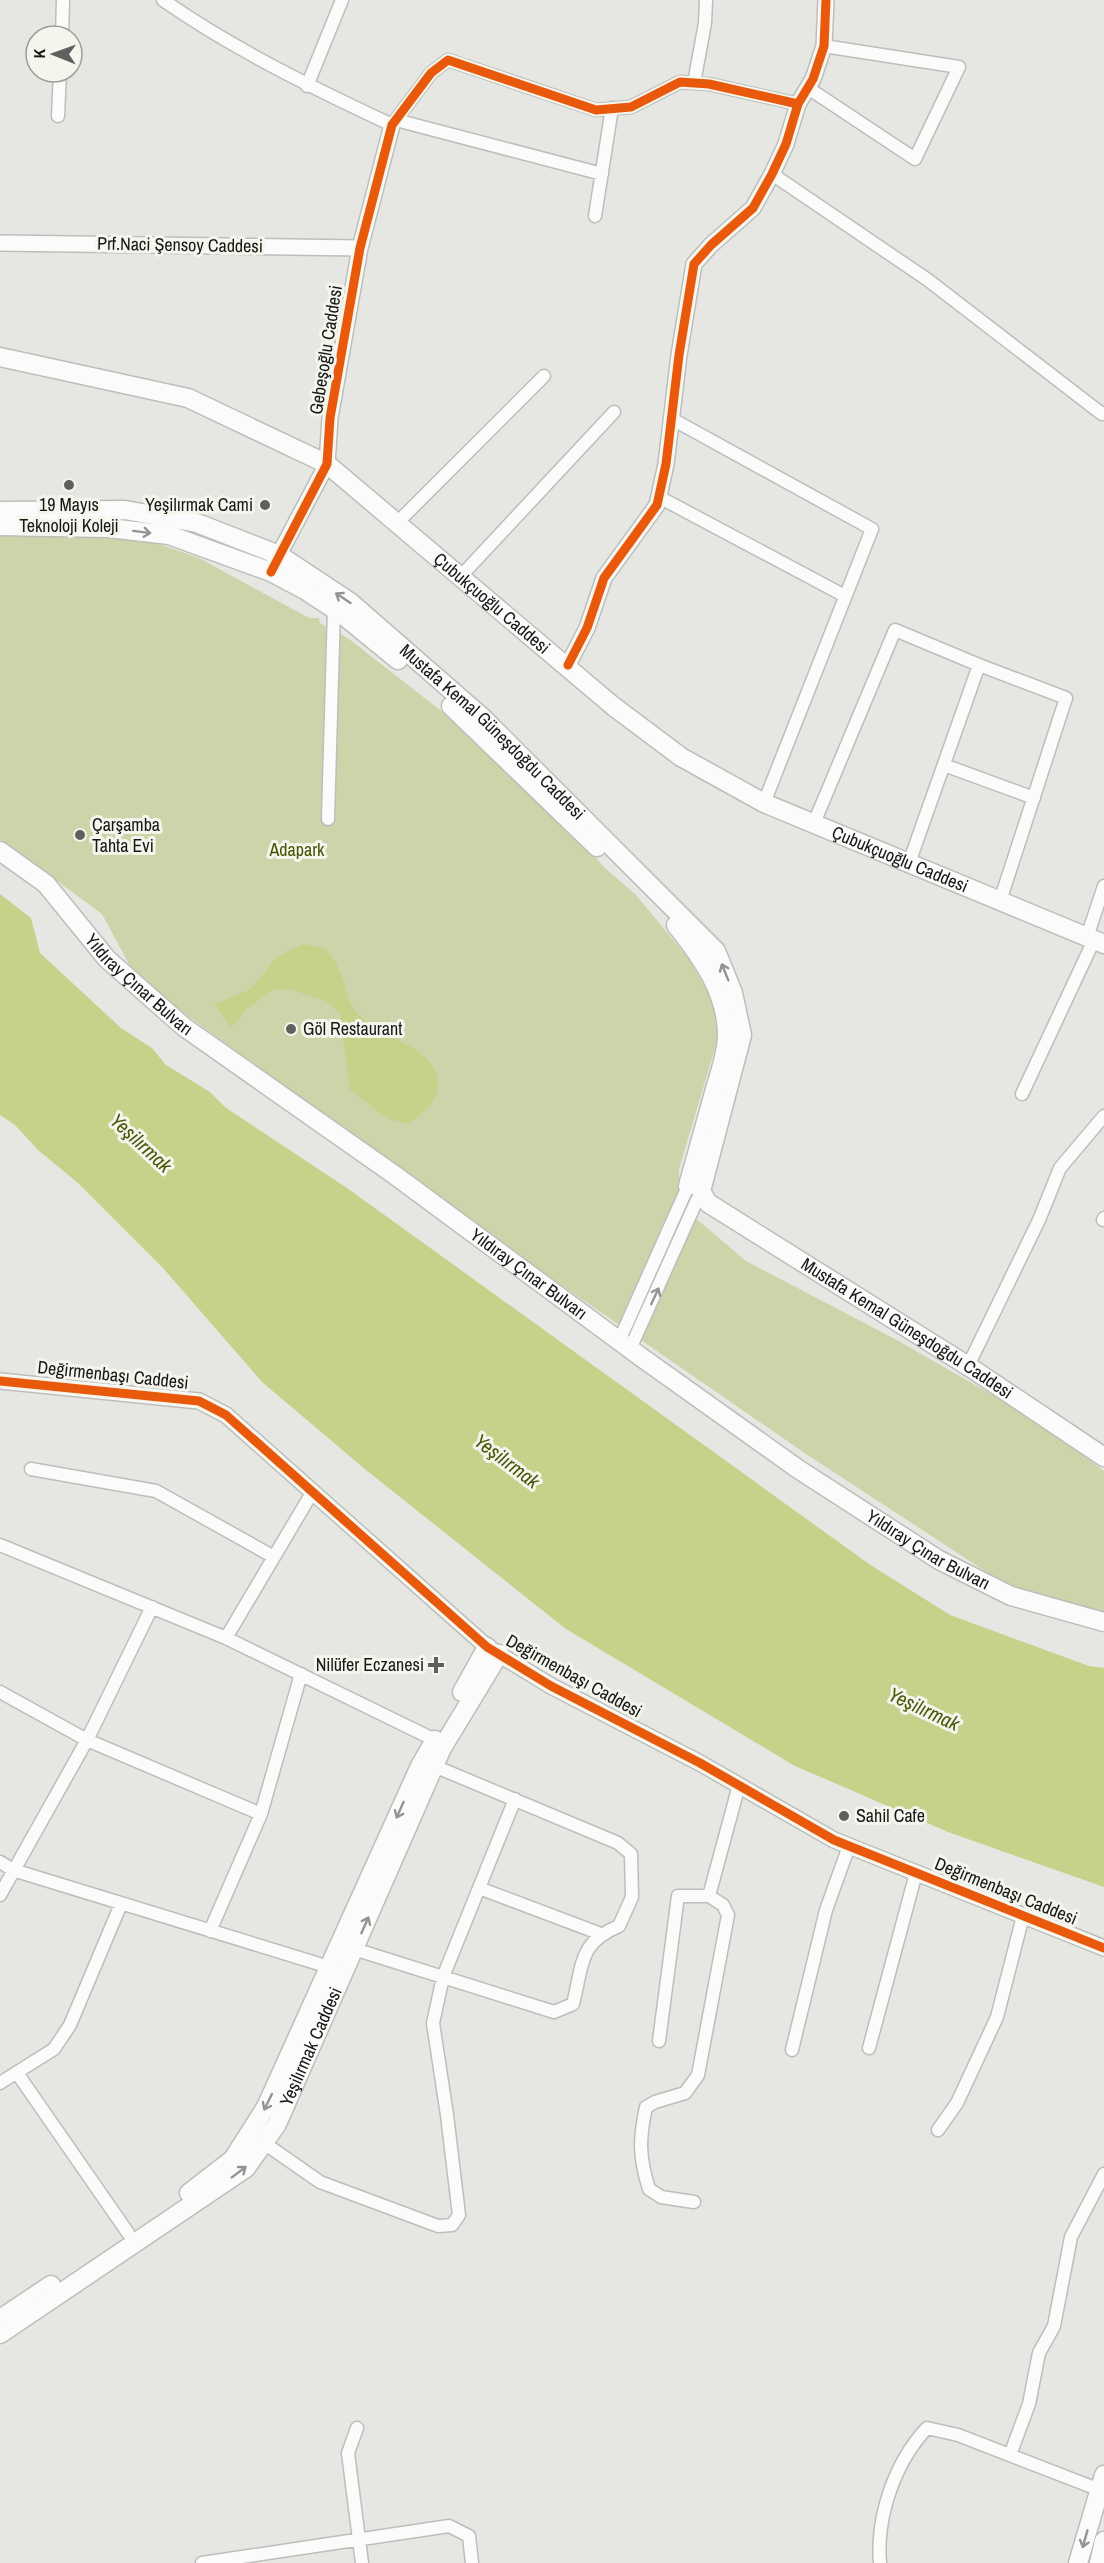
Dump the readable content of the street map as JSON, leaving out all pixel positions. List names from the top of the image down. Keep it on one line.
{"streets":{"main road":["Çubukçuoğlu Caddesi","Mustafa Kemal Güneşdoğdu Caddesi","Yıldıray Çınar Bulvarı","Yeşilırmak Caddesi"],"street":["Prf.Naci Şensoy Caddesi","Gebeşoğlu Caddesi","Değirmenbaşı Caddesi"]},"crossings":[["Prf.Naci Şensoy Caddesi","Gebeşoğlu Caddesi"],["Gebeşoğlu Caddesi","Çubukçuoğlu Caddesi"],["Gebeşoğlu Caddesi","Mustafa Kemal Güneşdoğdu Caddesi"],["Değirmenbaşı Caddesi","Yeşilırmak Caddesi"]],"water":["Yeşilırmak"],"parks":["Adapark"],"places":{"other":["19 Mayıs Teknoloji Koleji","Yeşilırmak Cami","Çarşamba Tahta Evi","Göl Restaurant","Sahil Cafe"],"health":["Nilüfer Eczanesi"]},"north":"left"}
